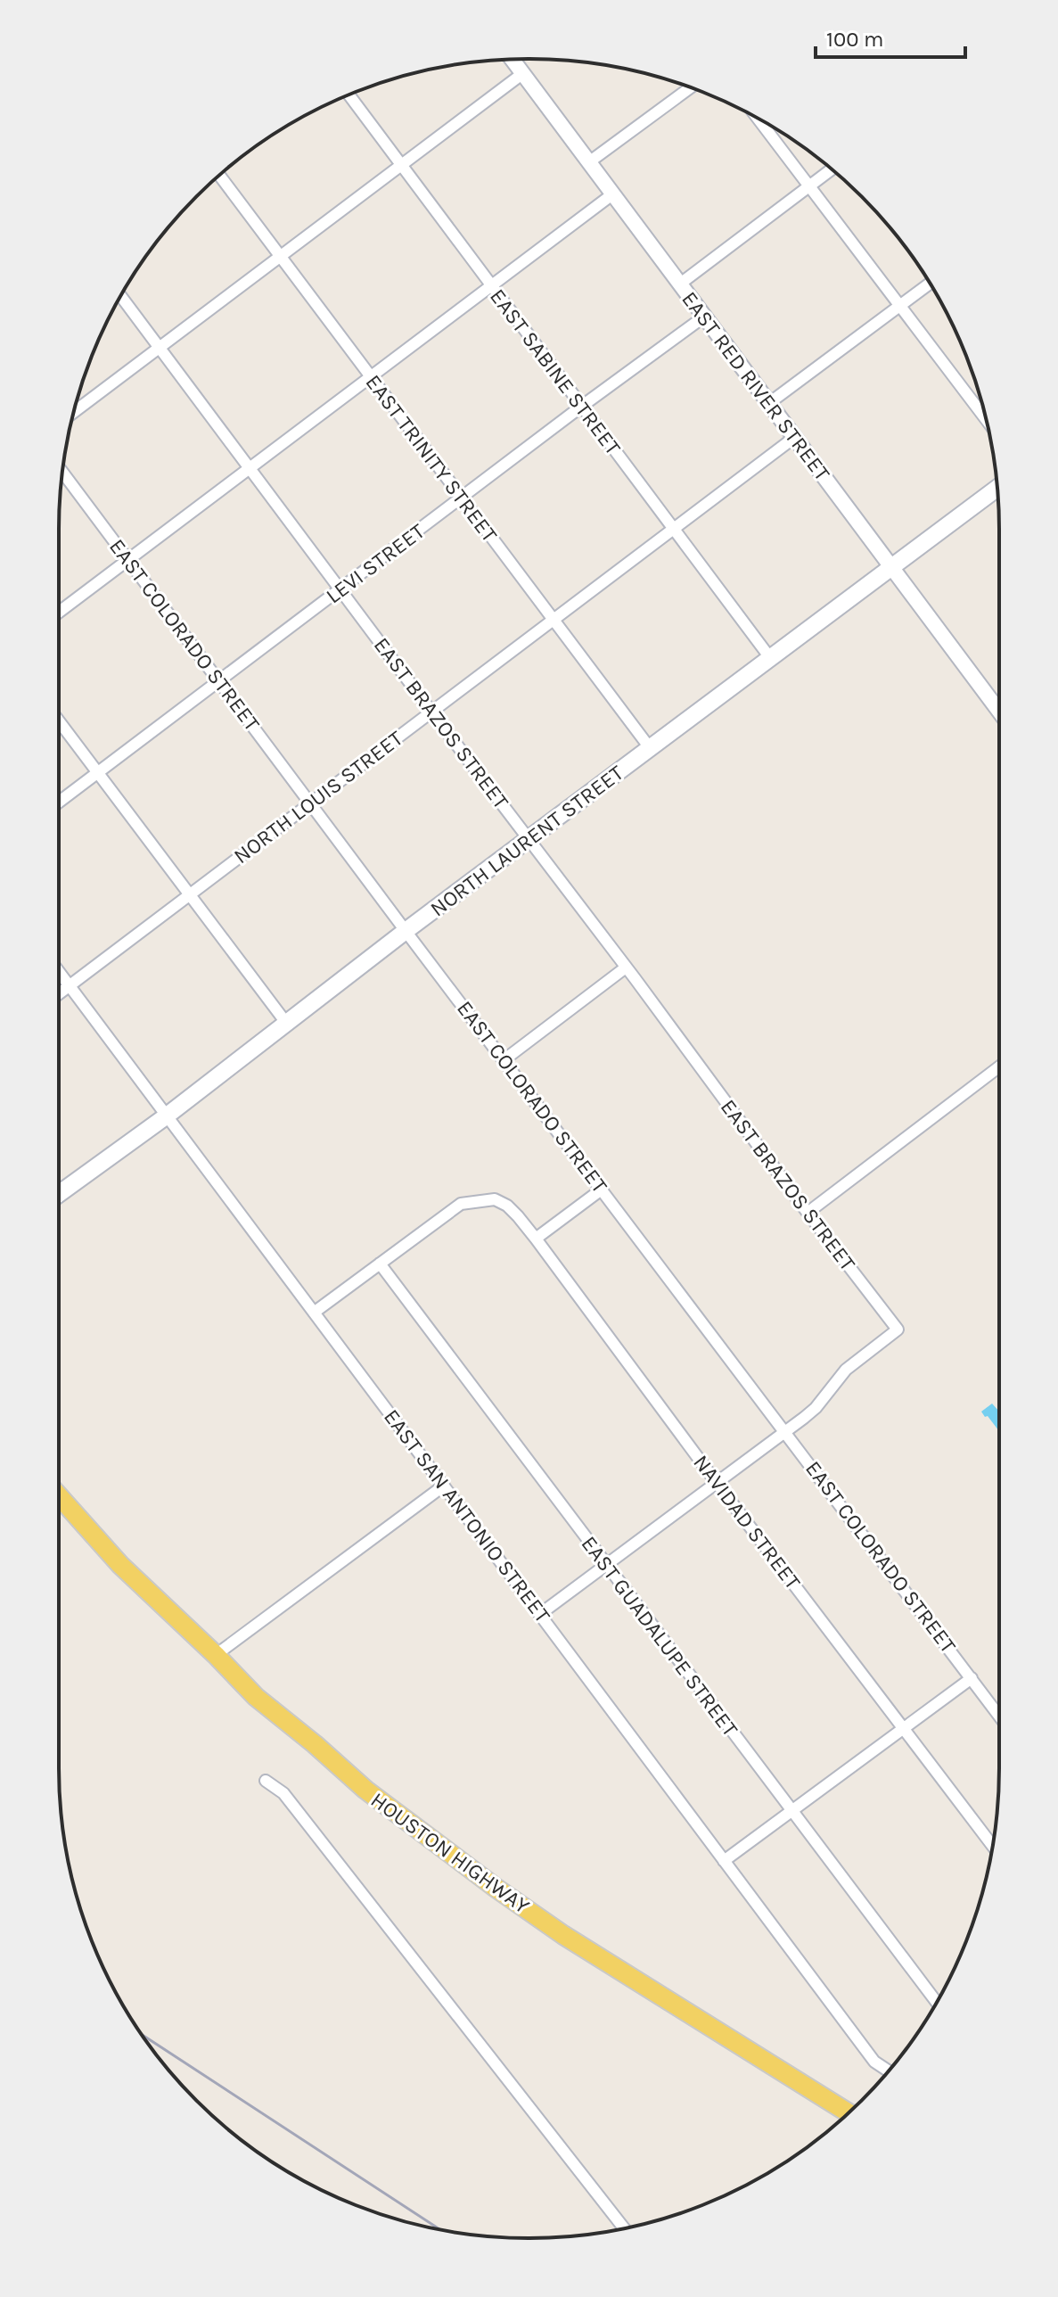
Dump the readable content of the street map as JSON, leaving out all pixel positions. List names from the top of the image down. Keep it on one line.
{"streets":{"main road":["NORTH LAURENT STREET","HOUSTON HIGHWAY"],"street":["EAST SABINE STREET","EAST RED RIVER STREET","EAST TRINITY STREET","LEVI STREET","EAST COLORADO STREET","EAST BRAZOS STREET","NORTH LOUIS STREET","EAST SAN ANTONIO STREET","NAVIDAD STREET","EAST GUADALUPE STREET"]},"crossings":[["EAST SABINE STREET","LEVI STREET"],["EAST SABINE STREET","NORTH LOUIS STREET"],["EAST SABINE STREET","NORTH LAURENT STREET"],["EAST RED RIVER STREET","LEVI STREET"],["EAST RED RIVER STREET","NORTH LOUIS STREET"],["EAST RED RIVER STREET","NORTH LAURENT STREET"],["EAST TRINITY STREET","LEVI STREET"],["EAST TRINITY STREET","NORTH LOUIS STREET"],["EAST TRINITY STREET","NORTH LAURENT STREET"],["LEVI STREET","EAST COLORADO STREET"],["LEVI STREET","EAST BRAZOS STREET"],["EAST COLORADO STREET","EAST BRAZOS STREET"],["EAST COLORADO STREET","NORTH LOUIS STREET"],["EAST COLORADO STREET","NORTH LAURENT STREET"],["EAST BRAZOS STREET","NORTH LOUIS STREET"],["EAST BRAZOS STREET","NORTH LAURENT STREET"],["NORTH LOUIS STREET","EAST SAN ANTONIO STREET"],["NORTH LAURENT STREET","EAST SAN ANTONIO STREET"],["NAVIDAD STREET","EAST GUADALUPE STREET"]],"scale_bar":"100 m"}
